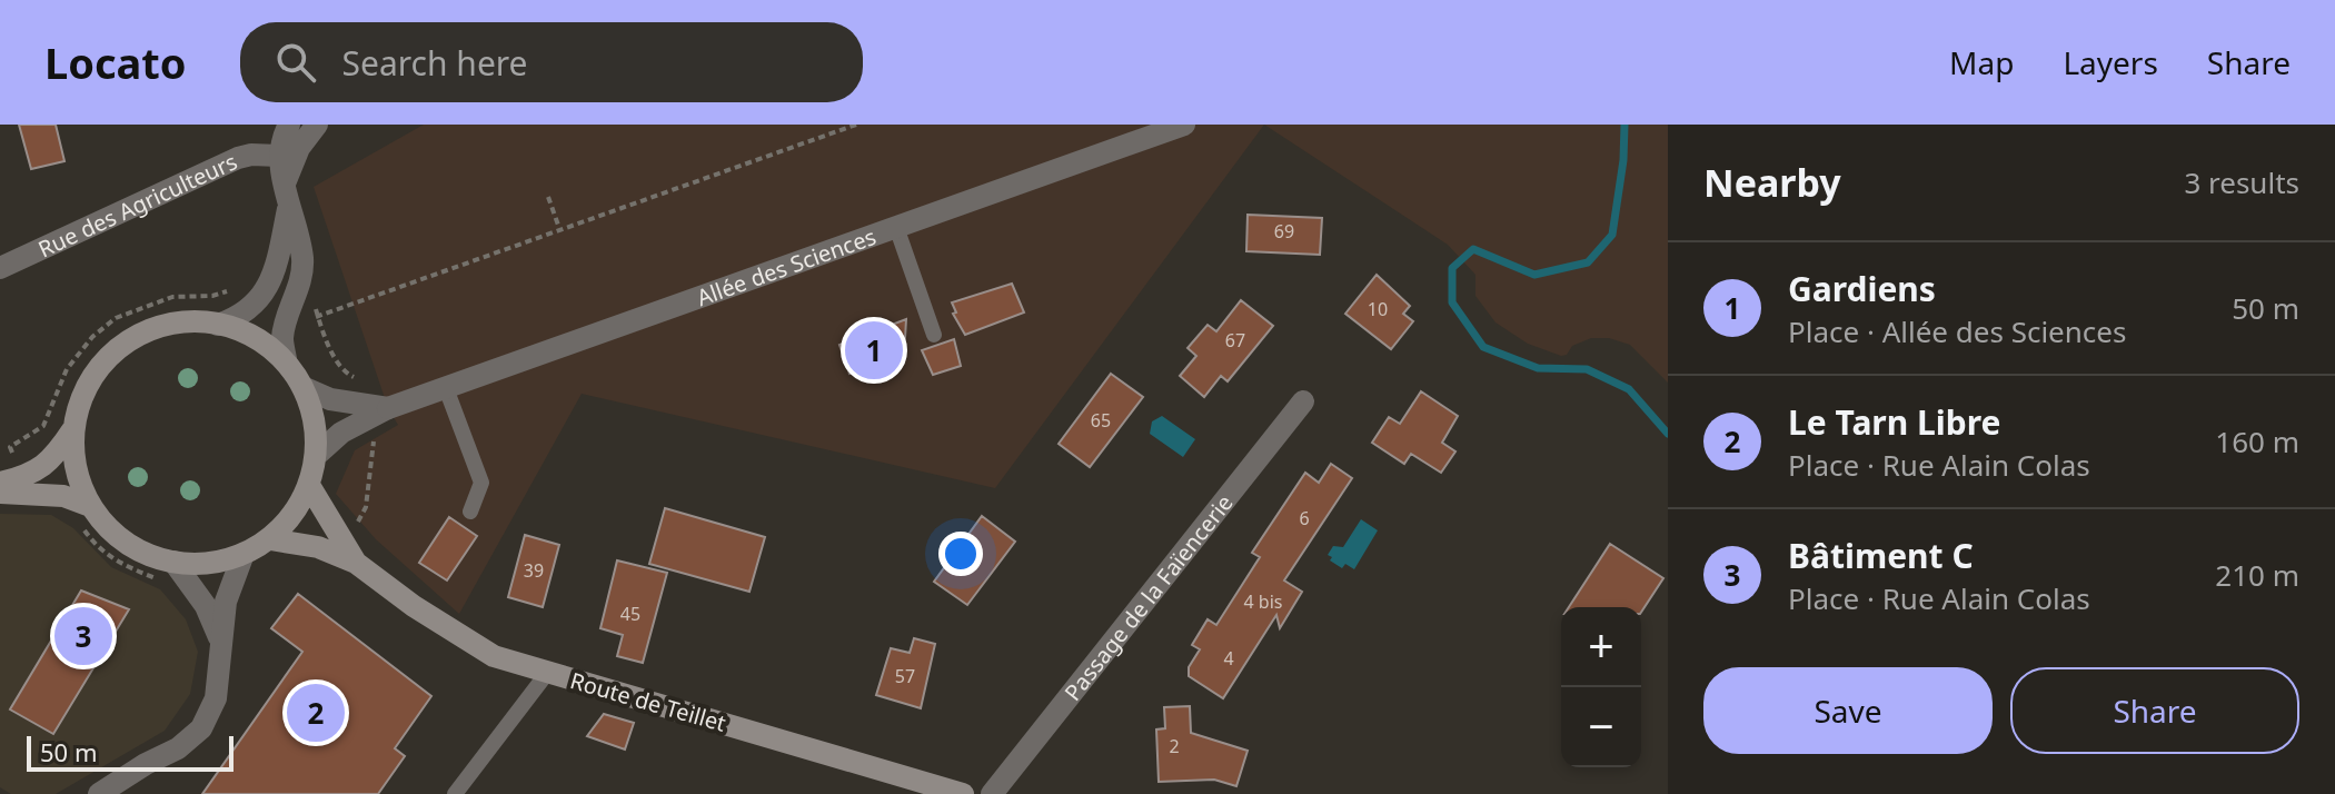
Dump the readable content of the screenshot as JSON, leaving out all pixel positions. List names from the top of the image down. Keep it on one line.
{"streets":{"main road":["Route de Teillet"],"street":["Rue des Agriculteurs","Allée des Sciences","Passage de la Faïencerie"]},"crossings":[["Allée des Sciences","Route de Teillet"]],"house_numbers":["69","10","67","65","6","39","4 bis","45","4","57","2"],"scale_bar":"50 m","page":{"header":"Locato","search":"Search here","nav":["Map","Layers","Share"],"heading":["Nearby","3 results"],"list":[{"mark":"1","name":"Gardiens","note":"Place · Allée des Sciences","value":"50 m"},{"mark":"2","name":"Le Tarn Libre","note":"Place · Rue Alain Colas","value":"160 m"},{"mark":"3","name":"Bâtiment C","note":"Place · Rue Alain Colas","value":"210 m"}],"pins":["1","3","2"],"map_buttons":["+","−"],"buttons":["Save","Share"],"scale":"50 m"}}
